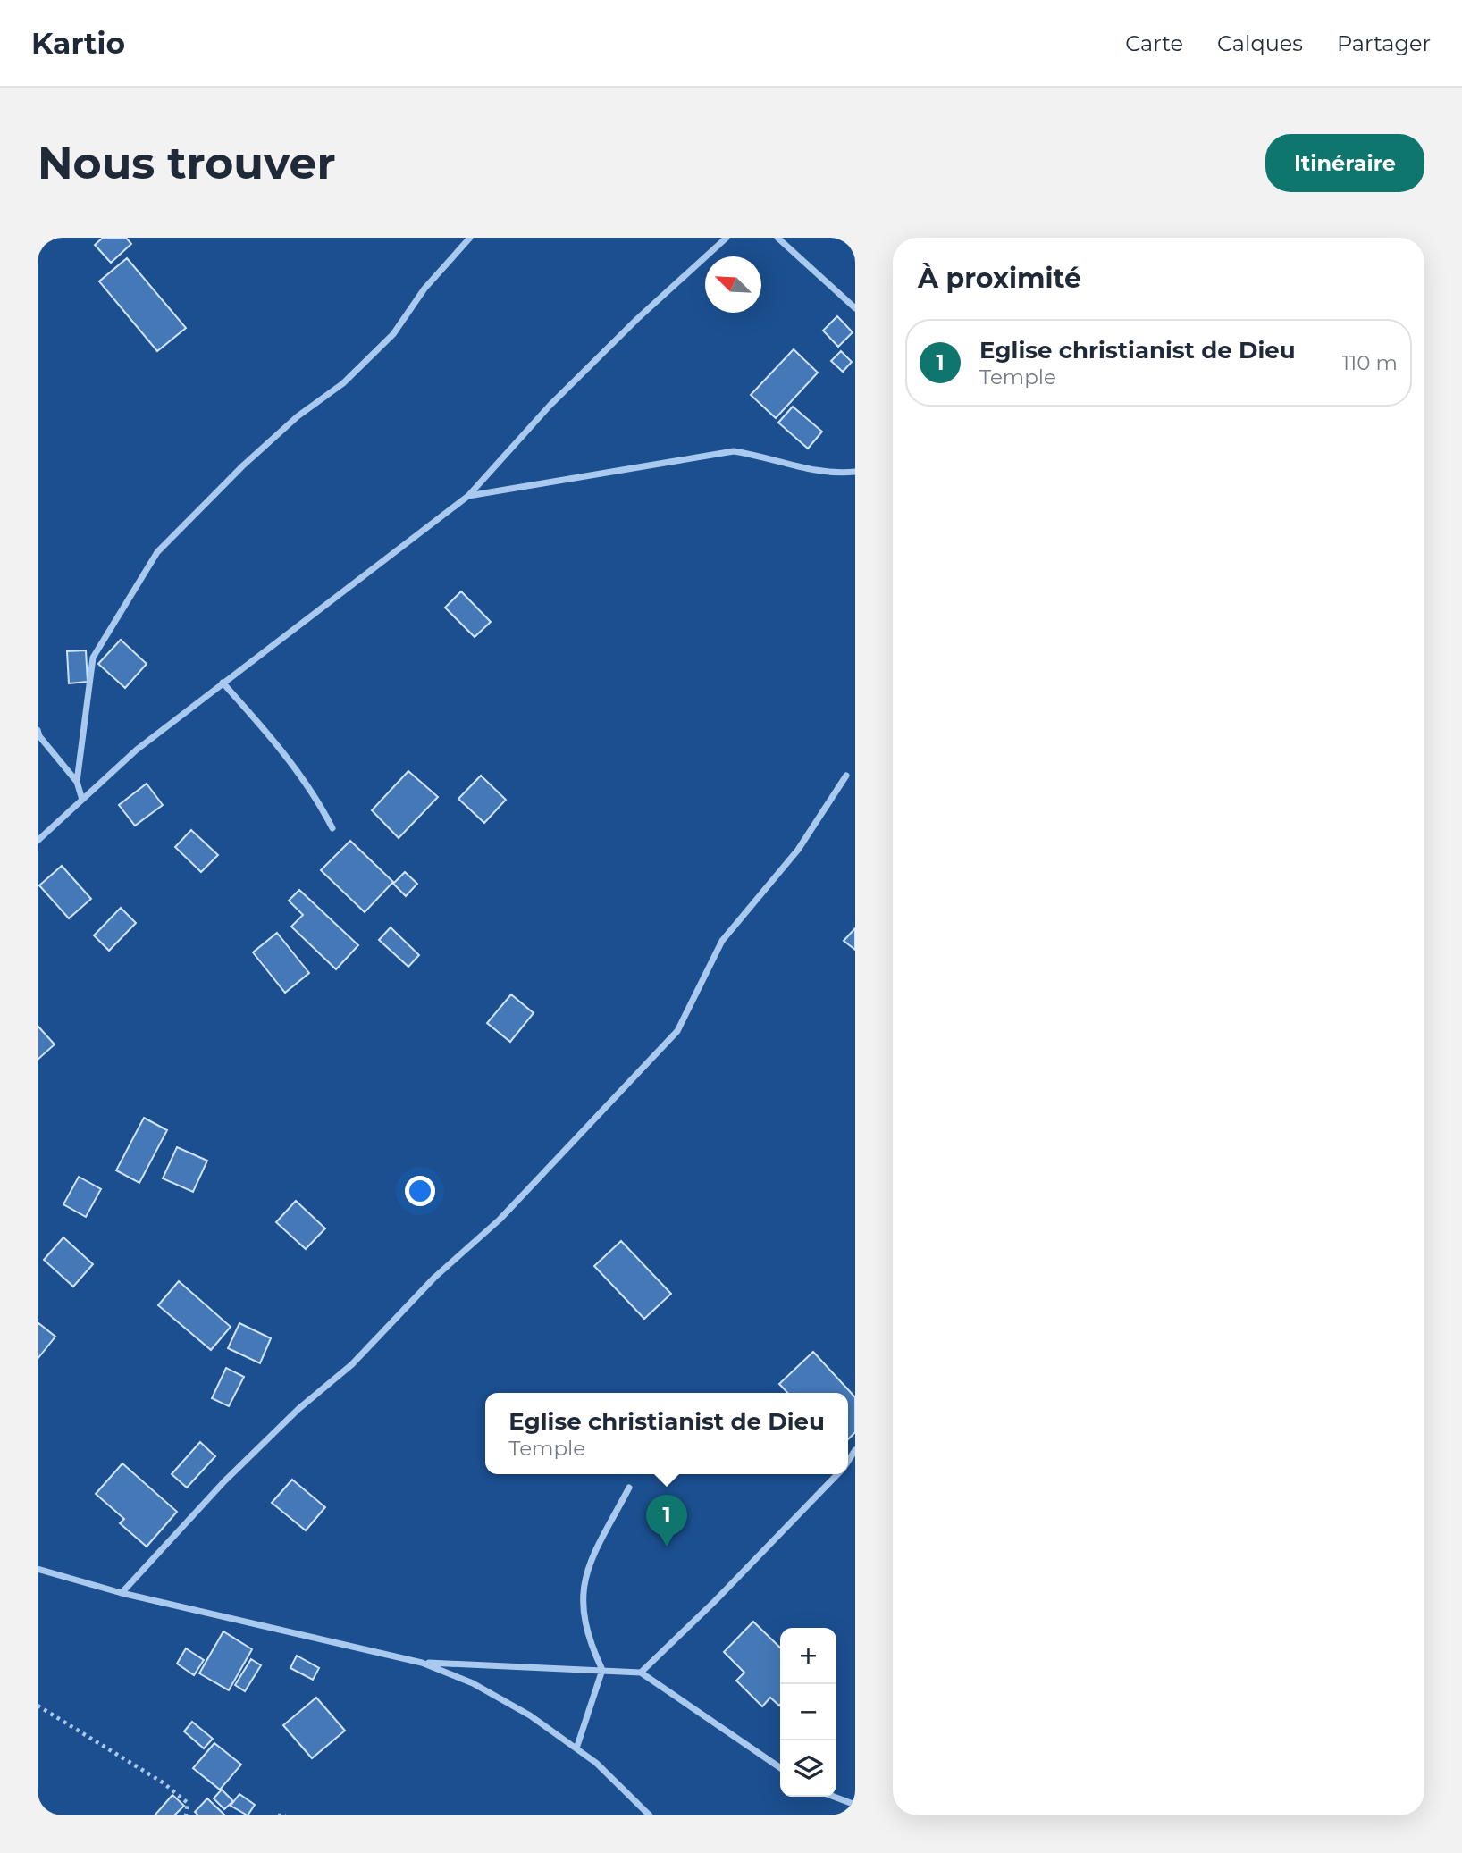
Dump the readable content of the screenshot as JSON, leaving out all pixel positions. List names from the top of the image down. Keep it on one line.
{"north":"top left","page":{"header":"Kartio","nav":["Carte","Calques","Partager"],"buttons":"Itinéraire","title":"Nous trouver","heading":"À proximité","list":[{"mark":"1","name":"Eglise christianist de Dieu","note":"Temple","value":"110 m"}],"popup":["Eglise christianist de Dieu","Temple"],"pins":"1","map_buttons":["+","−"]}}
